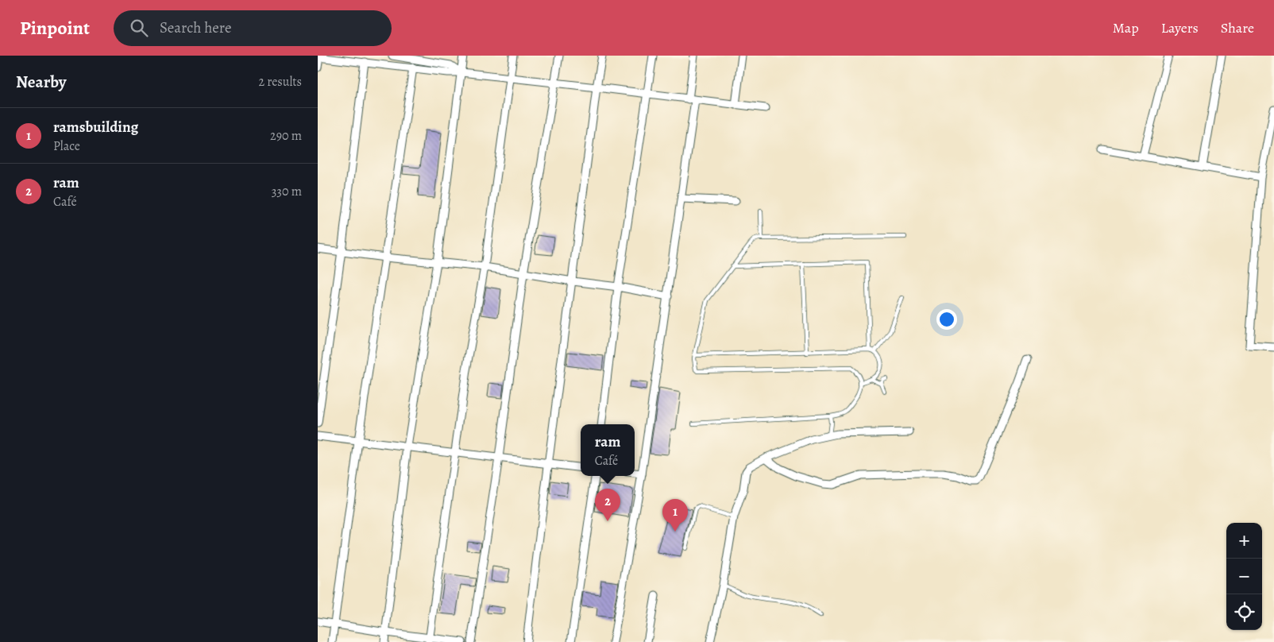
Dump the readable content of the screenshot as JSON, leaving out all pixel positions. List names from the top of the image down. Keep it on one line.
{"page":{"header":"Pinpoint","search":"Search here","nav":["Map","Layers","Share"],"heading":["Nearby","2 results"],"list":[{"mark":"1","name":"ramsbuilding","note":"Place","value":"290 m"},{"mark":"2","name":"ram","note":"Café","value":"330 m"}],"popup":["ram","Café"],"pins":["2","1"],"map_buttons":["+","−"]}}
